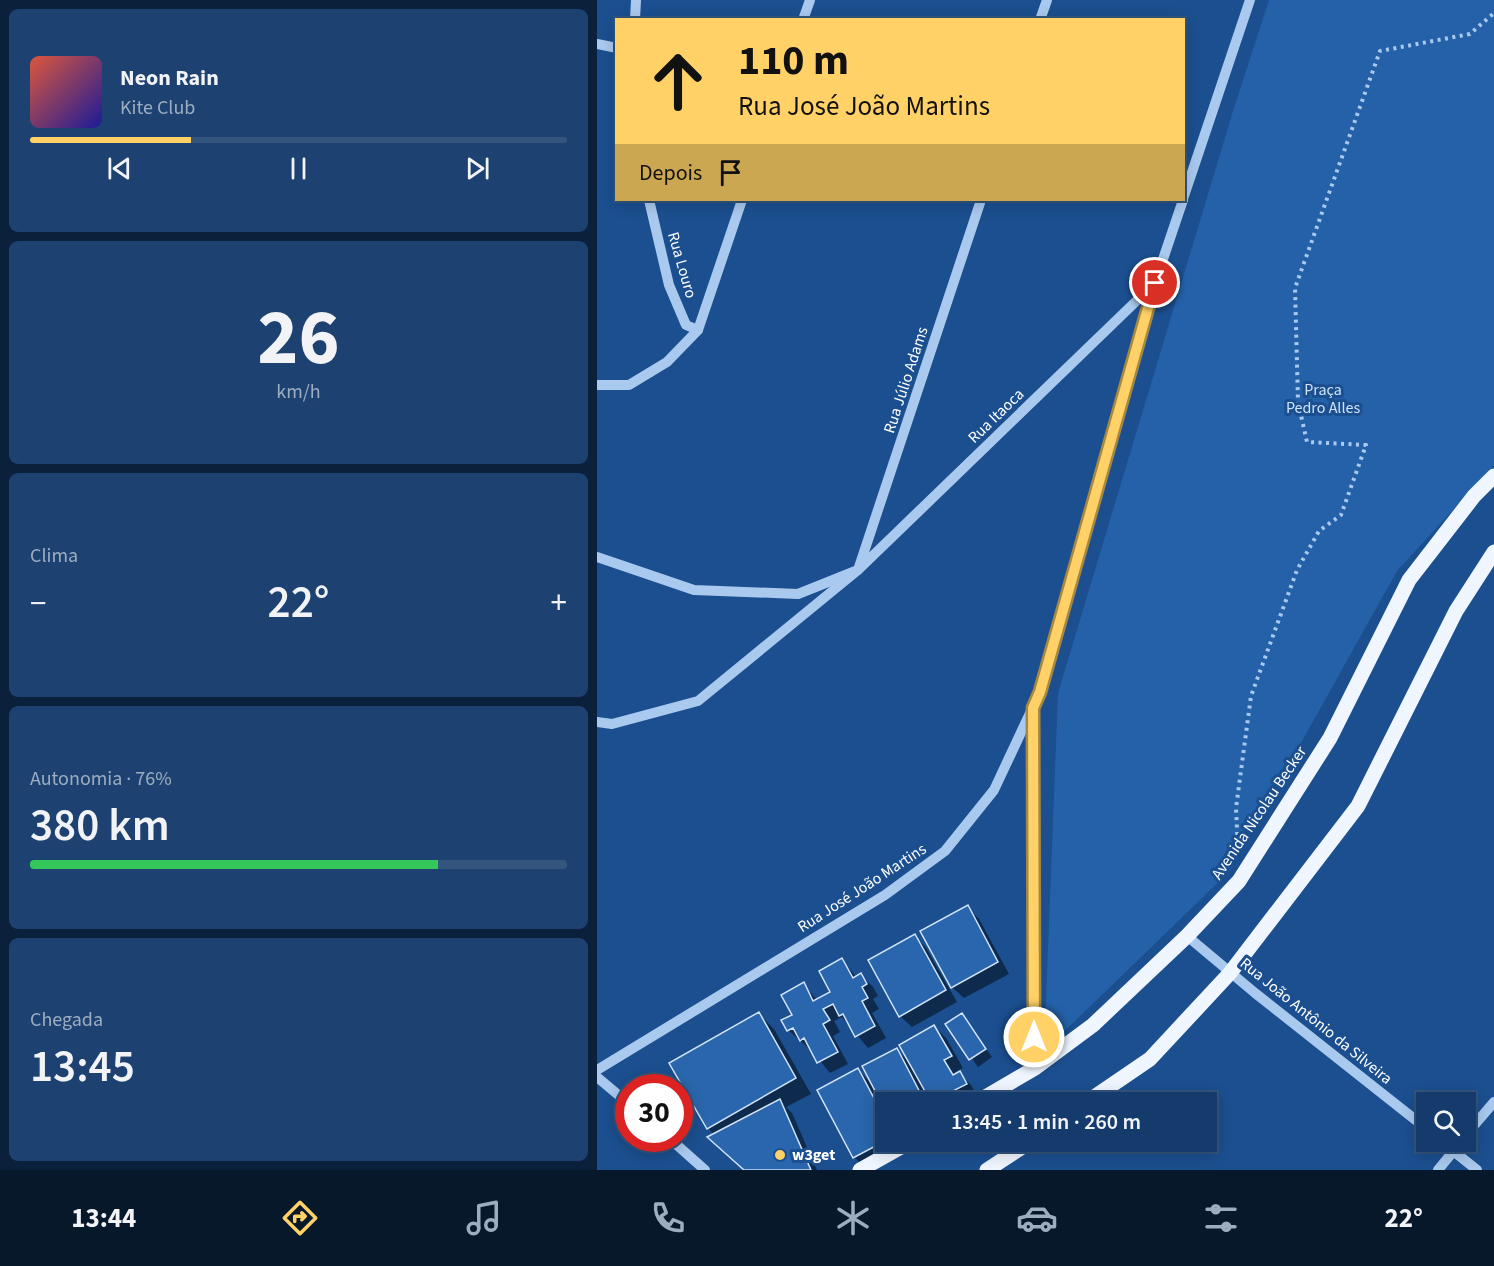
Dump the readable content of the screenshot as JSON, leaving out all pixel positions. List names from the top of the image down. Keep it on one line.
{"streets":{"main road":["Avenida Nicolau Becker"],"street":["Rua Louro","Rua Júlio Adams","Rua Itaoca","Rua José João Martins","Rua João Antônio da Silveira"]},"crossings":[["Rua Júlio Adams","Rua Itaoca"],["Rua Itaoca","Rua José João Martins"],["Avenida Nicolau Becker","Rua João Antônio da Silveira"]],"parks":["Praça Pedro Alles"],"places":["w3get"],"page":{"turn":["110 m","Rua José João Martins"],"song":["Neon Rain","Kite Club"],"then":"Depois","tile":[["26","km/h"],"Clima",["Autonomia · 76%","380 km"],["Chegada","13:45"]],"heat":["−","22°","+"],"limit":"30","trip":"13:45 · 1 min · 260 m","tabs":["13:44","22°"]}}
